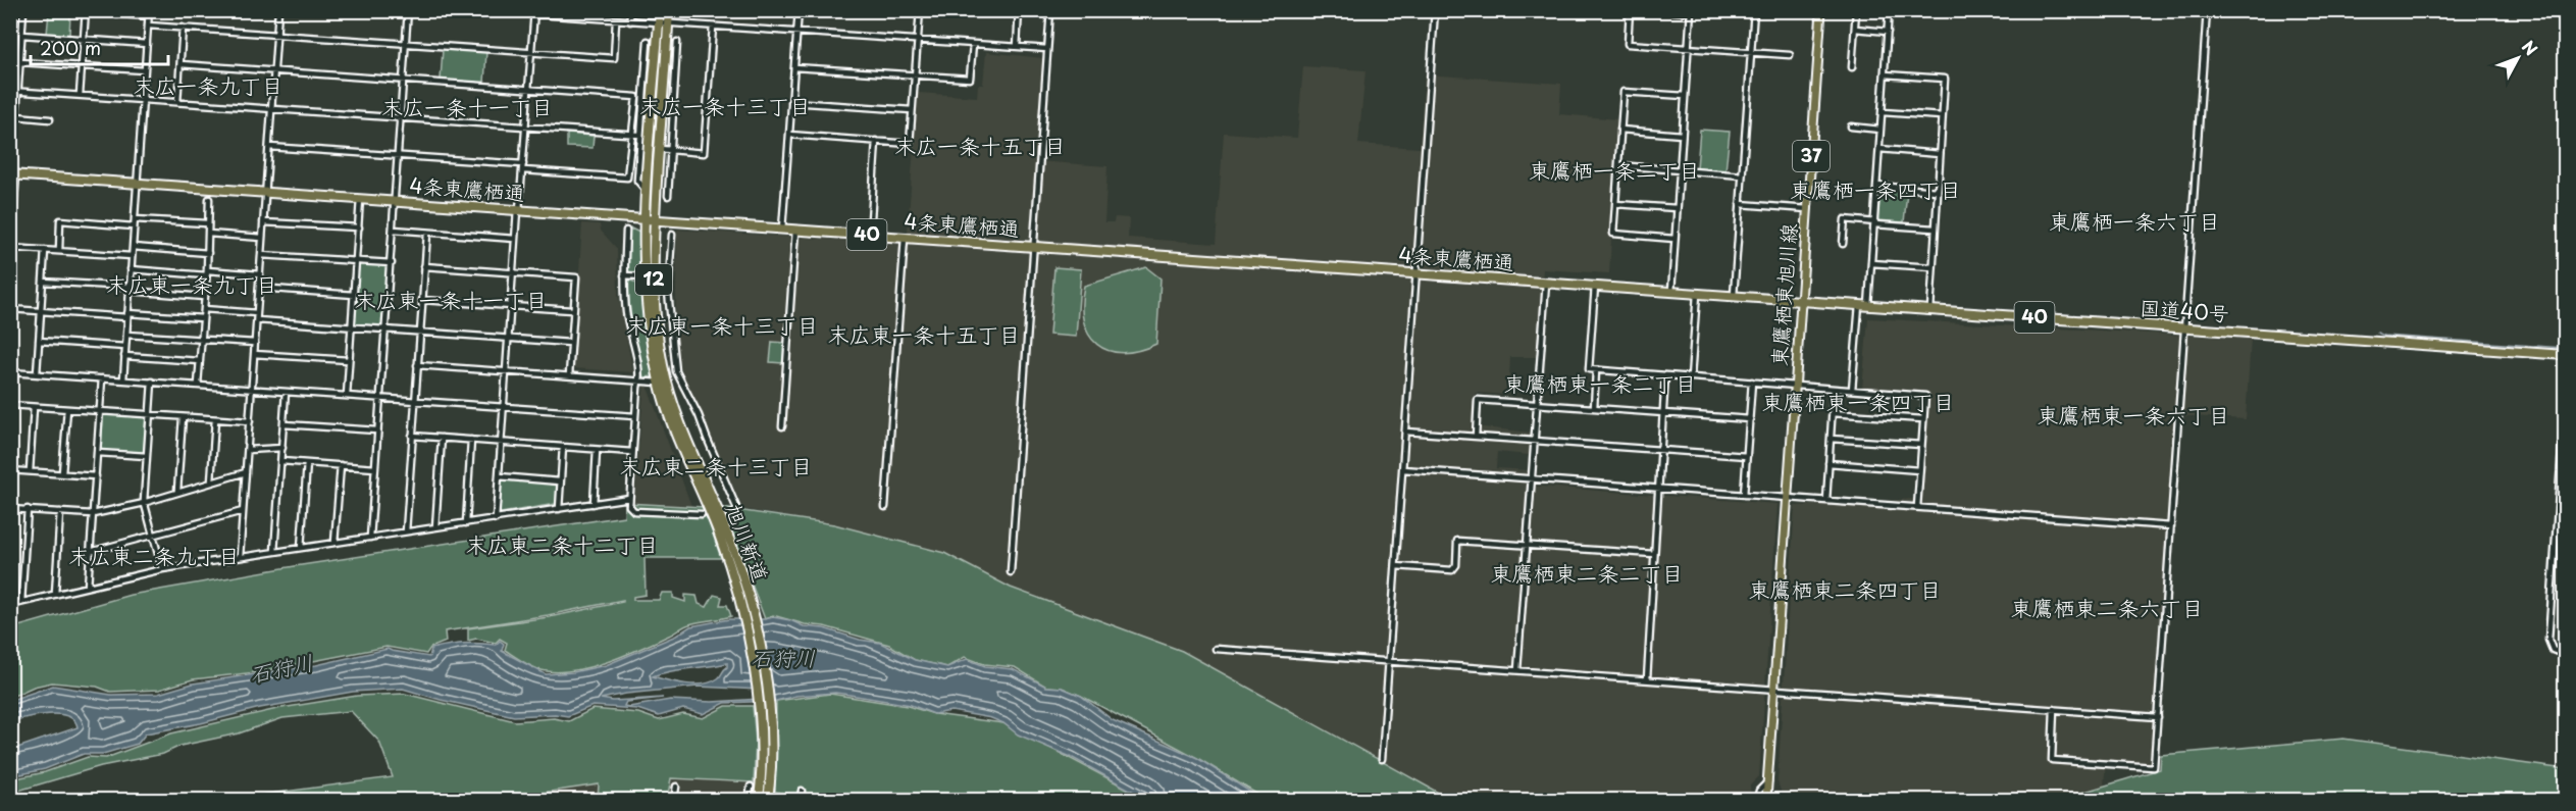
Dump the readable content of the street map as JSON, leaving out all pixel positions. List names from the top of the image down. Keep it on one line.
{"streets":{"highway":["4条東鷹栖通","40","12","国道40号","旭川新道"],"main road":["37","東鷹栖東旭川線"]},"crossings":[["4条東鷹栖通","東鷹栖東旭川線"],["4条東鷹栖通","国道40号"],["4条東鷹栖通","旭川新道"],["東鷹栖東旭川線","国道40号"]],"districts":["末広一条九丁目","末広一条十三丁目","末広一条十一丁目","末広一条十五丁目","東鷹栖一条二丁目","東鷹栖一条四丁目","東鷹栖一条六丁目","末広東一条九丁目","末広東一条十一丁目","末広東一条十三丁目","末広東一条十五丁目","東鷹栖東一条二丁目","東鷹栖東一条四丁目","東鷹栖東一条六丁目","末広東二条十三丁目","末広東二条十二丁目","末広東二条九丁目","東鷹栖東二条二丁目","東鷹栖東二条四丁目","東鷹栖東二条六丁目"],"water":["石狩川"],"scale_bar":"200 m","north":"top right"}
